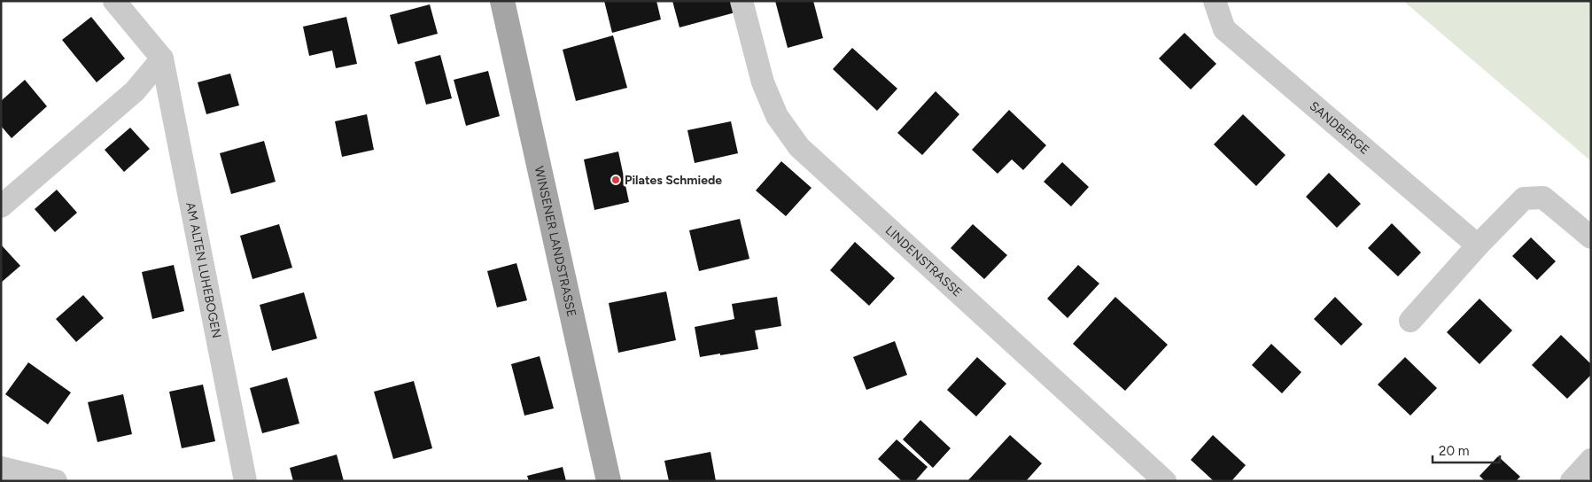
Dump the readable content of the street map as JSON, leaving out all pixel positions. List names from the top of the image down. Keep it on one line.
{"streets":{"main road":["WINSENER LANDSTRASSE"],"street":["SANDBERGE","LINDENSTRASSE","AM ALTEN LUHEBOGEN"]},"places":["Pilates Schmiede"],"scale_bar":"20 m"}
